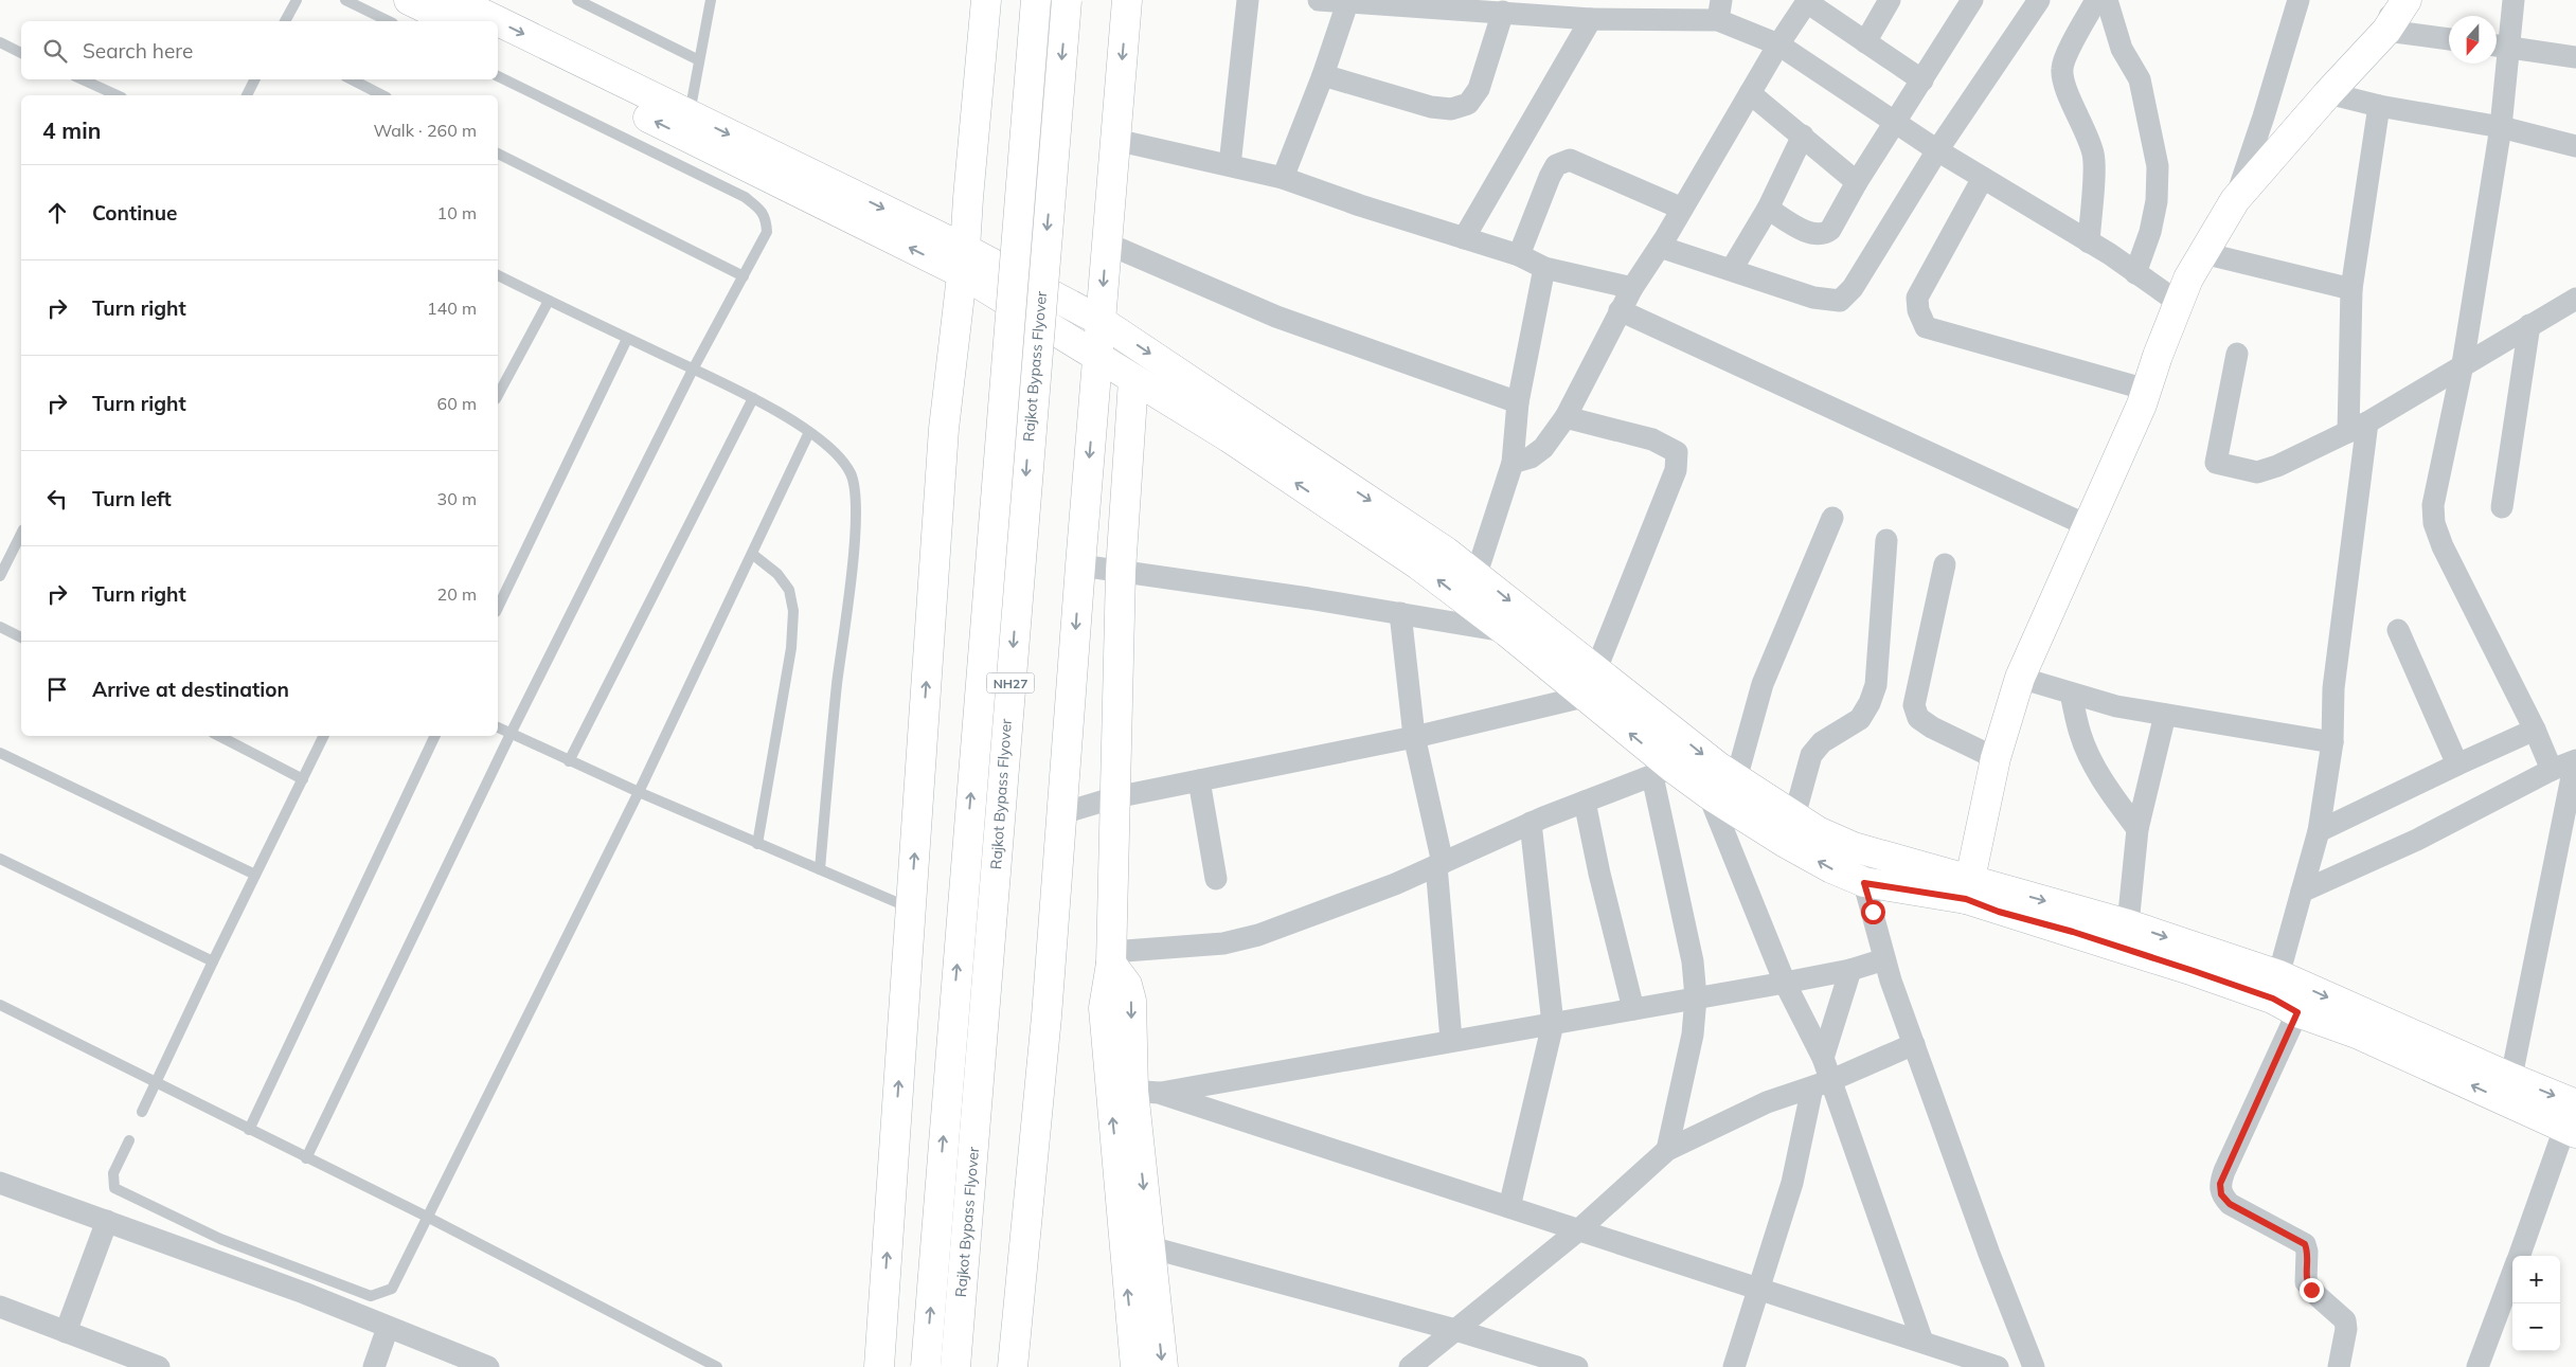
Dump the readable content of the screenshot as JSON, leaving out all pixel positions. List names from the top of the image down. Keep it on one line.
{"streets":{"main road":["Rajkot Bypass Flyover","NH27"]},"north":"bottom","page":{"search":"Search here","heading":["4 min","Walk · 260 m"],"list":[["Continue","10 m"],["Turn right","140 m"],["Turn right","60 m"],["Turn left","30 m"],["Turn right","20 m"],"Arrive at destination"],"map_buttons":["+","−"]}}
